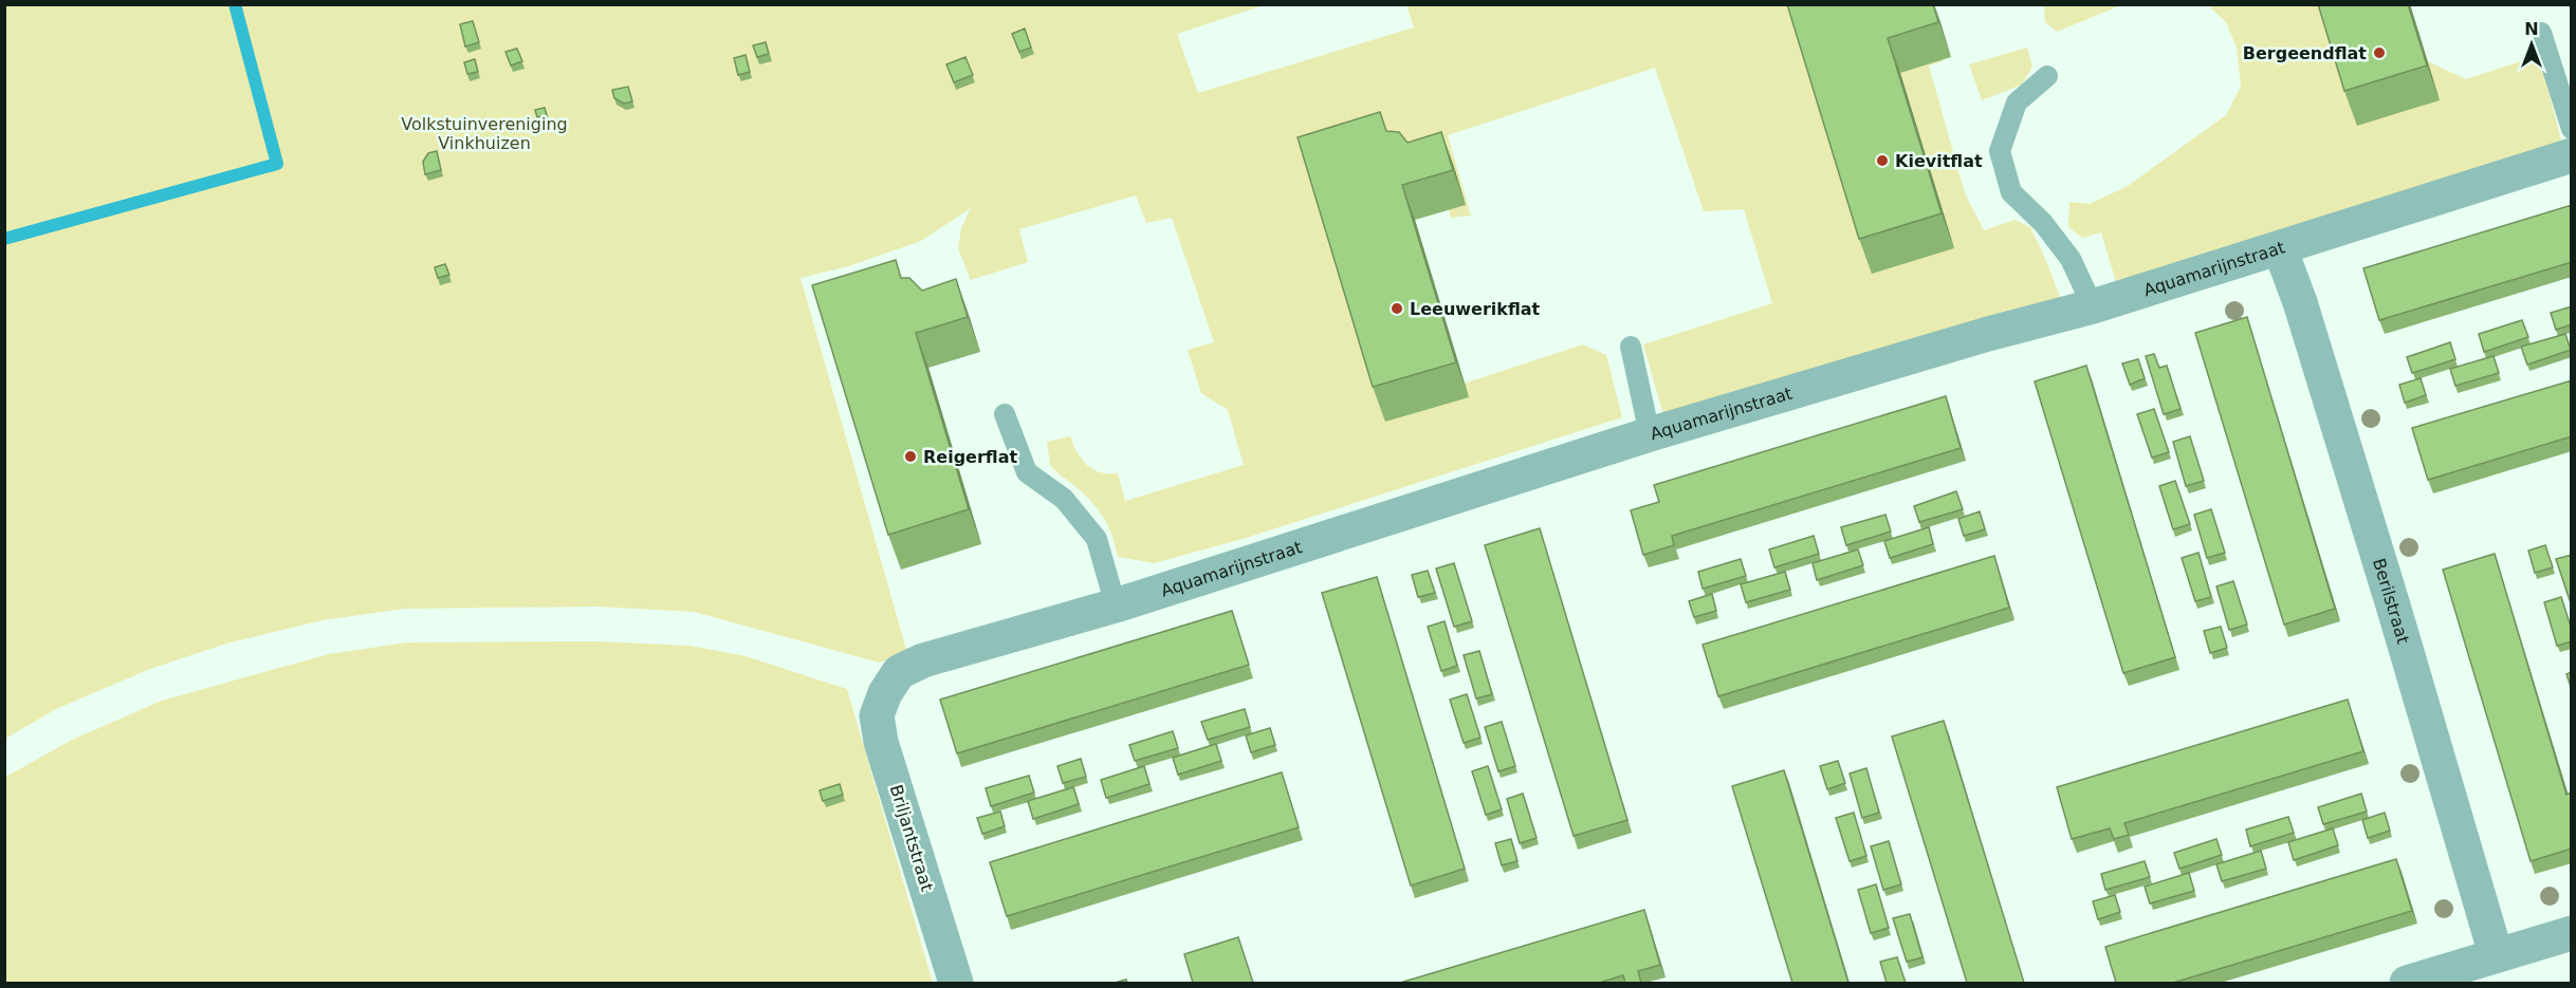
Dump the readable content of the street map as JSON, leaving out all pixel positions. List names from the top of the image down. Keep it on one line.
{"streets":{"street":["Aquamarijnstraat","Berilstraat","Briljantstraat"]},"crossings":[["Aquamarijnstraat","Berilstraat"],["Aquamarijnstraat","Briljantstraat"]],"parks":["Volkstuinvereniging Vinkhuizen"],"places":["Bergeendflat","Kievitflat","Leeuwerikflat","Reigerflat"],"north":"top"}
